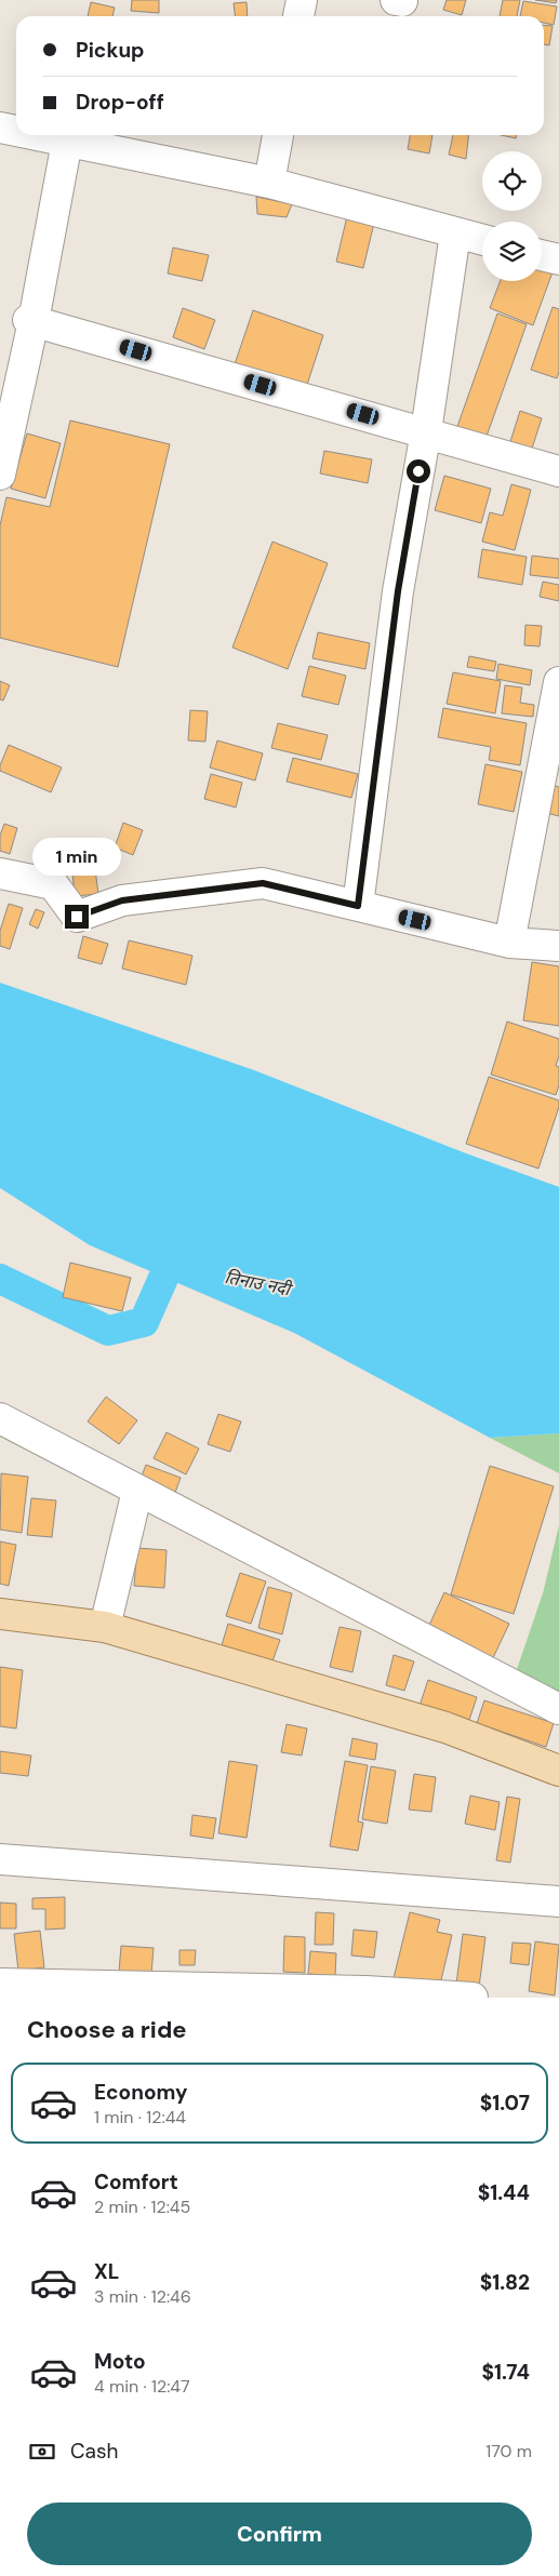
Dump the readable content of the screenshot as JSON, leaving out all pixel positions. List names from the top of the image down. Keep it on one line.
{"water":["तिनाउ नदी"],"page":{"banner":["Pickup","Drop-off"],"bubble":"1 min","heading":"Choose a ride","list":[{"name":"Economy","note":"1 min · 12:44","value":"$1.07"},{"name":"Comfort","note":"2 min · 12:45","value":"$1.44"},{"name":"XL","note":"3 min · 12:46","value":"$1.82"},{"name":"Moto","note":"4 min · 12:47","value":"$1.74"}],"pay":["Cash","170 m"],"buttons":"Confirm"}}
